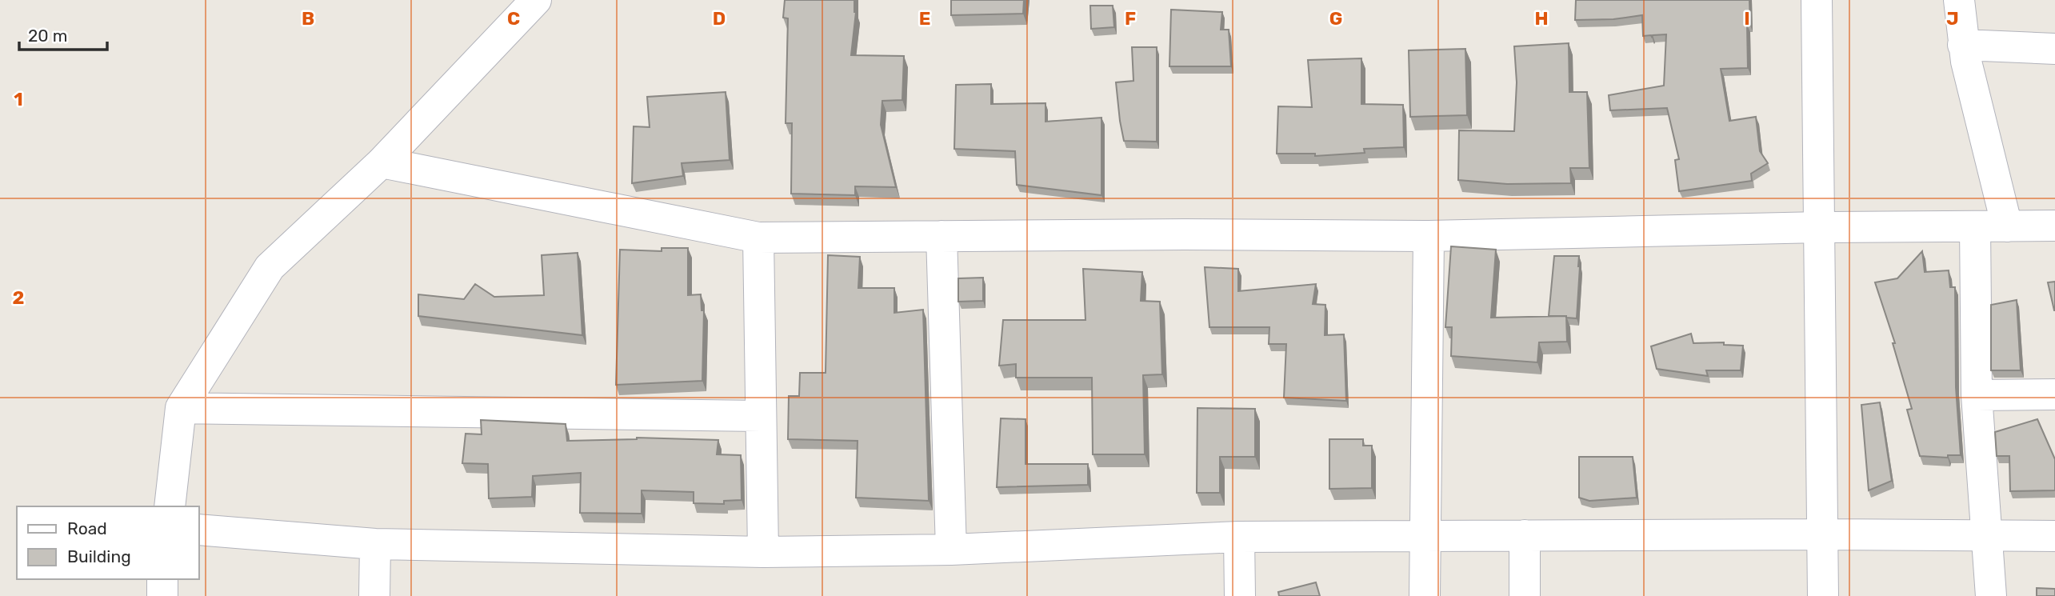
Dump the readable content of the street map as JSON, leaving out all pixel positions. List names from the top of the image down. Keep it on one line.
{"legend":["Road","Building"],"scale_bar":"20 m","grid":{"columns":["B","C","D","E","F","G","H","I","J"],"rows":["1","2"]}}
